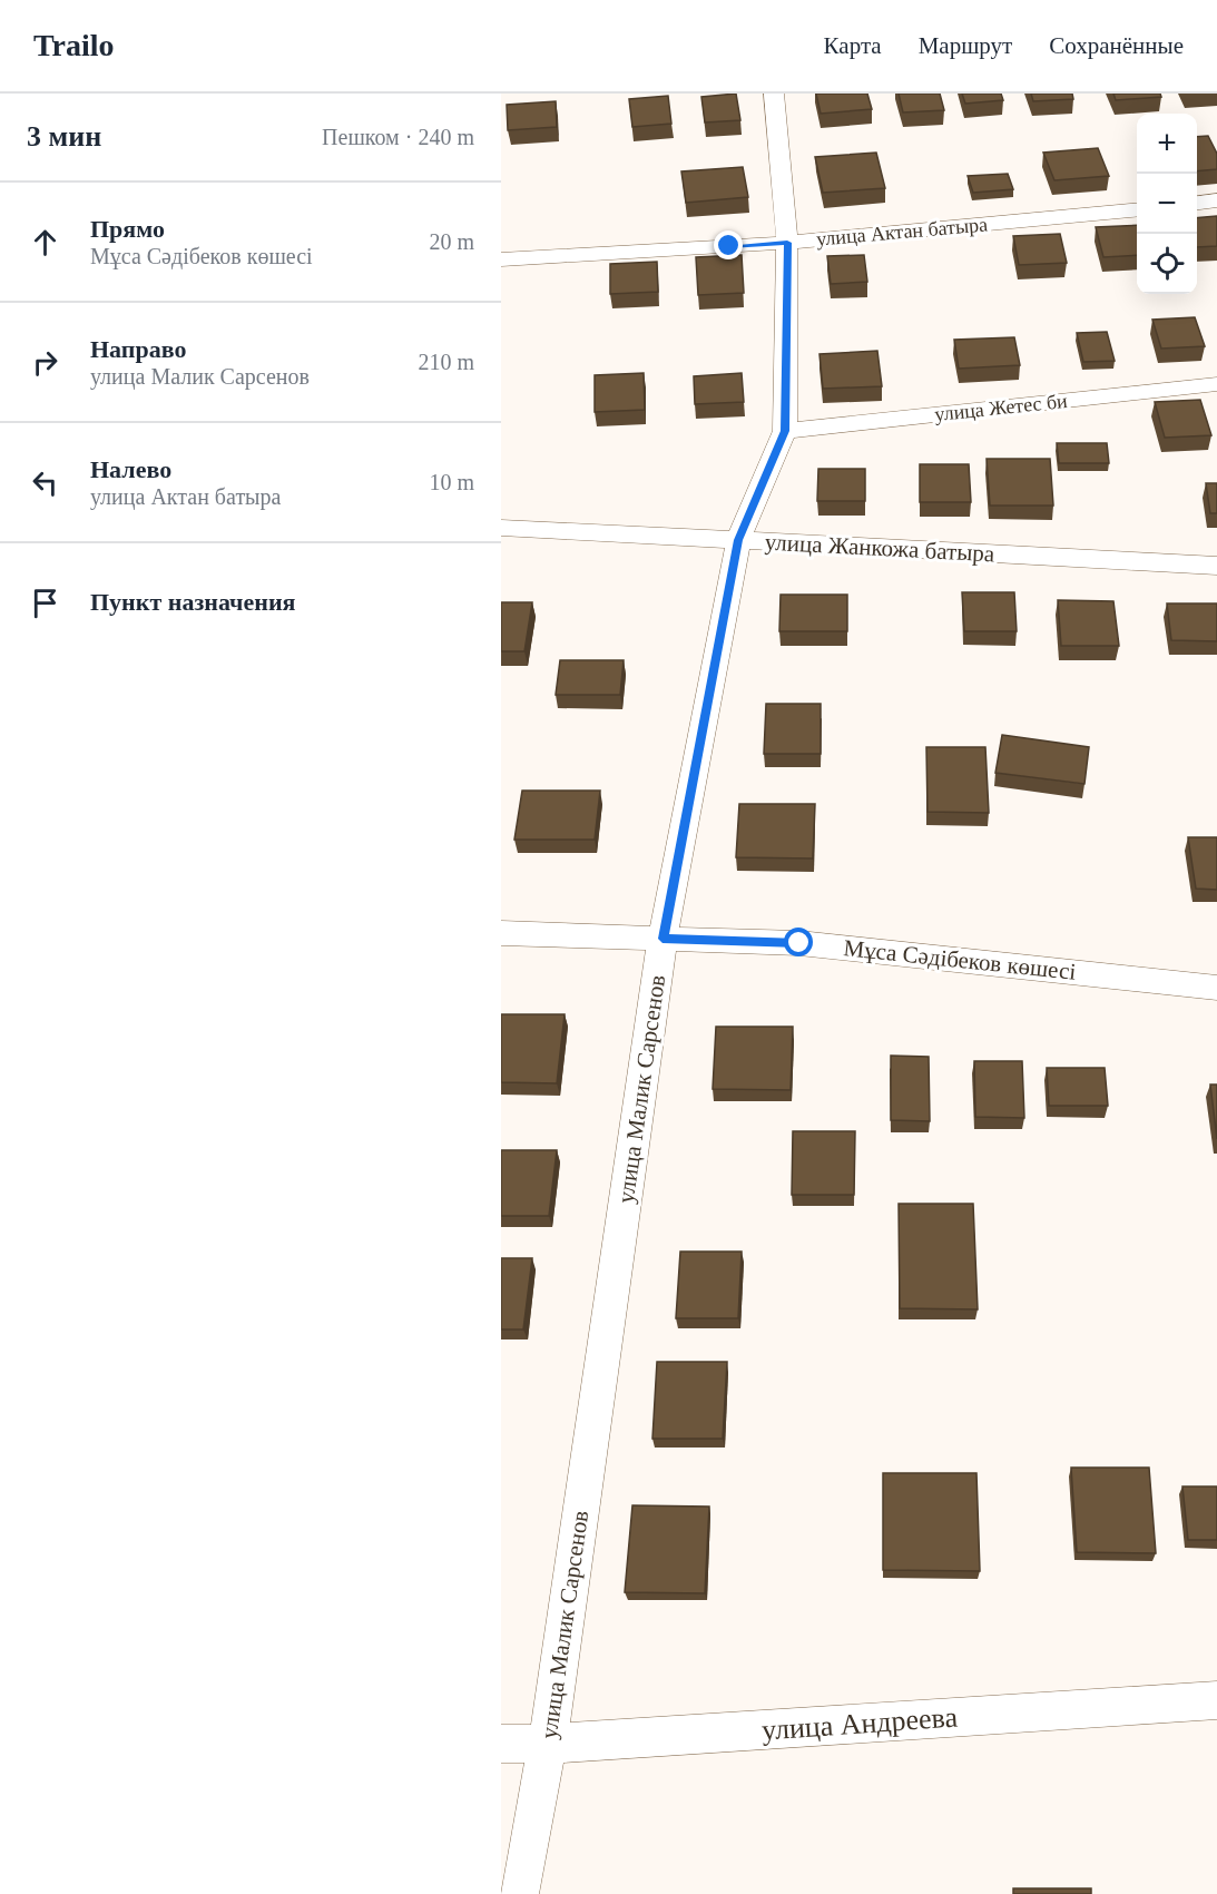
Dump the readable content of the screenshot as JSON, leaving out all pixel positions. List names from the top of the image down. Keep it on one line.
{"streets":{"street":["улица Актан батыра","улица Жетес би","улица Жанкожа батыра","Мұса Сәдібеков көшесі","улица Малик Сарсенов","улица Андреева"]},"crossings":[["улица Актан батыра","улица Малик Сарсенов"],["улица Жетес би","улица Малик Сарсенов"],["улица Жанкожа батыра","улица Малик Сарсенов"],["Мұса Сәдібеков көшесі","улица Малик Сарсенов"],["улица Малик Сарсенов","улица Андреева"]],"page":{"header":"Trailo","nav":["Карта","Маршрут","Сохранённые"],"heading":["3 мин","Пешком · 240 m"],"map_buttons":["+","−"],"list":[["Прямо","Мұса Сәдібеков көшесі","20 m"],["Направо","улица Малик Сарсенов","210 m"],["Налево","улица Актан батыра","10 m"],"Пункт назначения"]}}
